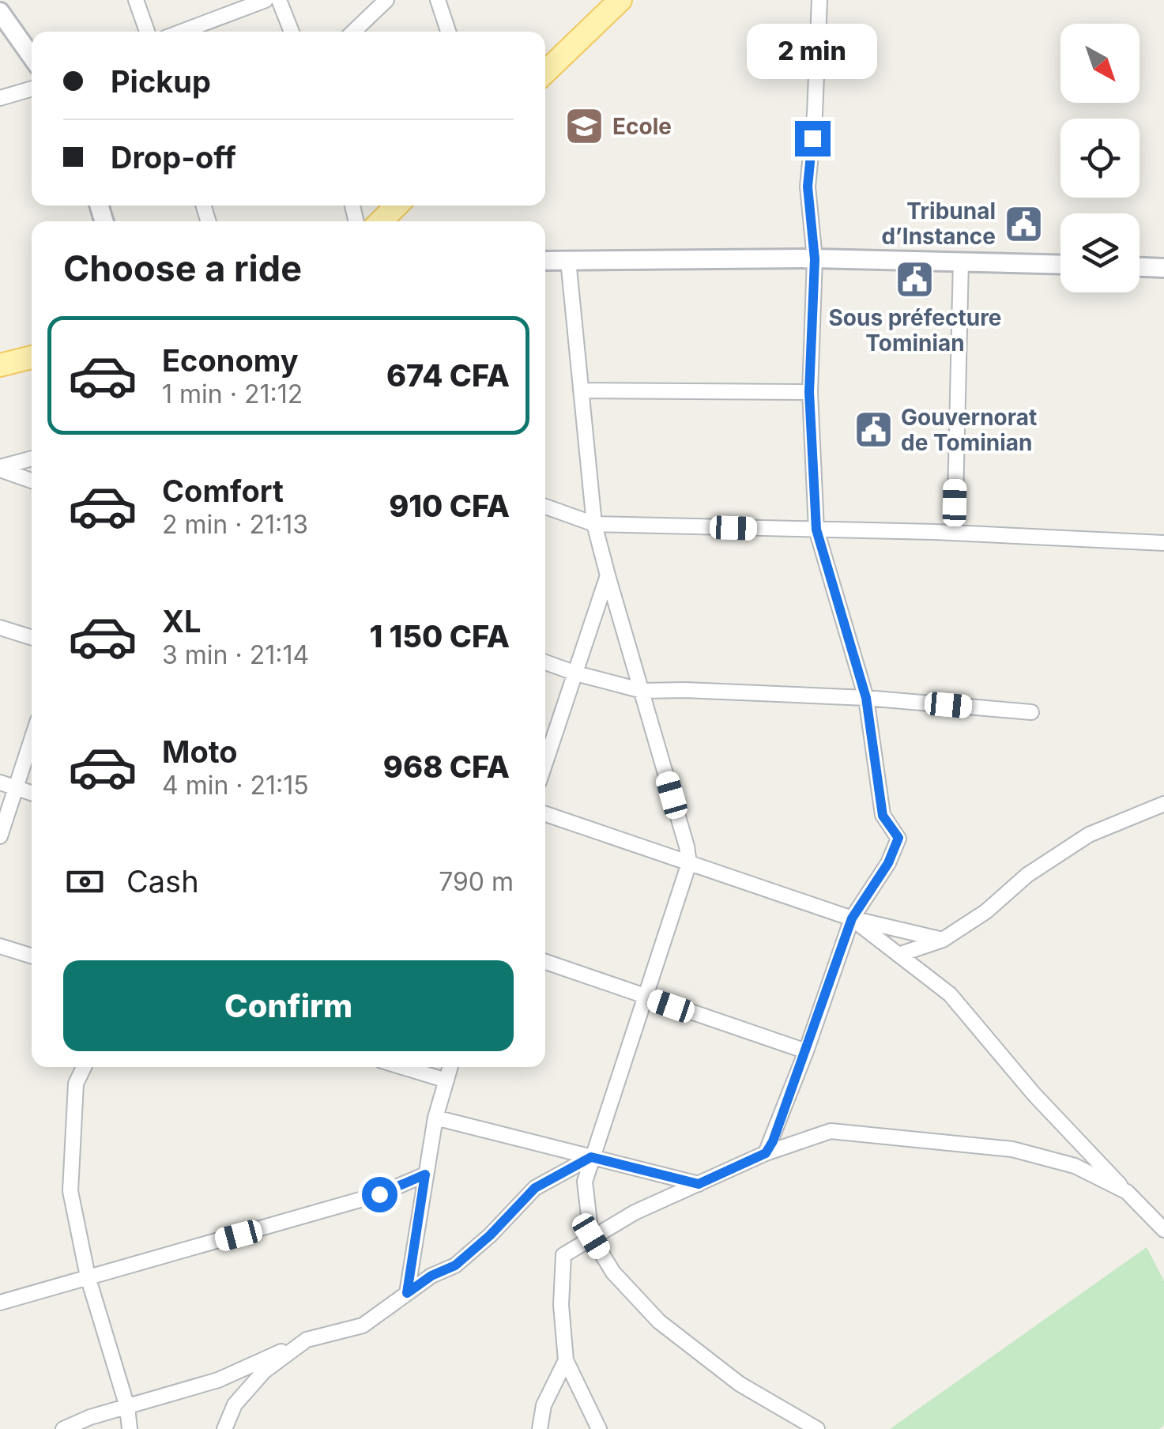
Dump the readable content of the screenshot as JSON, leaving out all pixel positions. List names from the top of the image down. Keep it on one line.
{"places":{"school or university":["Ecole"],"public building":["Tribunal d’Instance","Sous préfecture Tominian","Gouvernorat de Tominian"]},"north":"bottom right","page":{"bubble":"2 min","banner":["Pickup","Drop-off"],"heading":"Choose a ride","list":[{"name":"Economy","note":"1 min · 21:12","value":"674 CFA"},{"name":"Comfort","note":"2 min · 21:13","value":"910 CFA"},{"name":"XL","note":"3 min · 21:14","value":"1 150 CFA"},{"name":"Moto","note":"4 min · 21:15","value":"968 CFA"}],"pay":["Cash","790 m"],"buttons":"Confirm"}}
